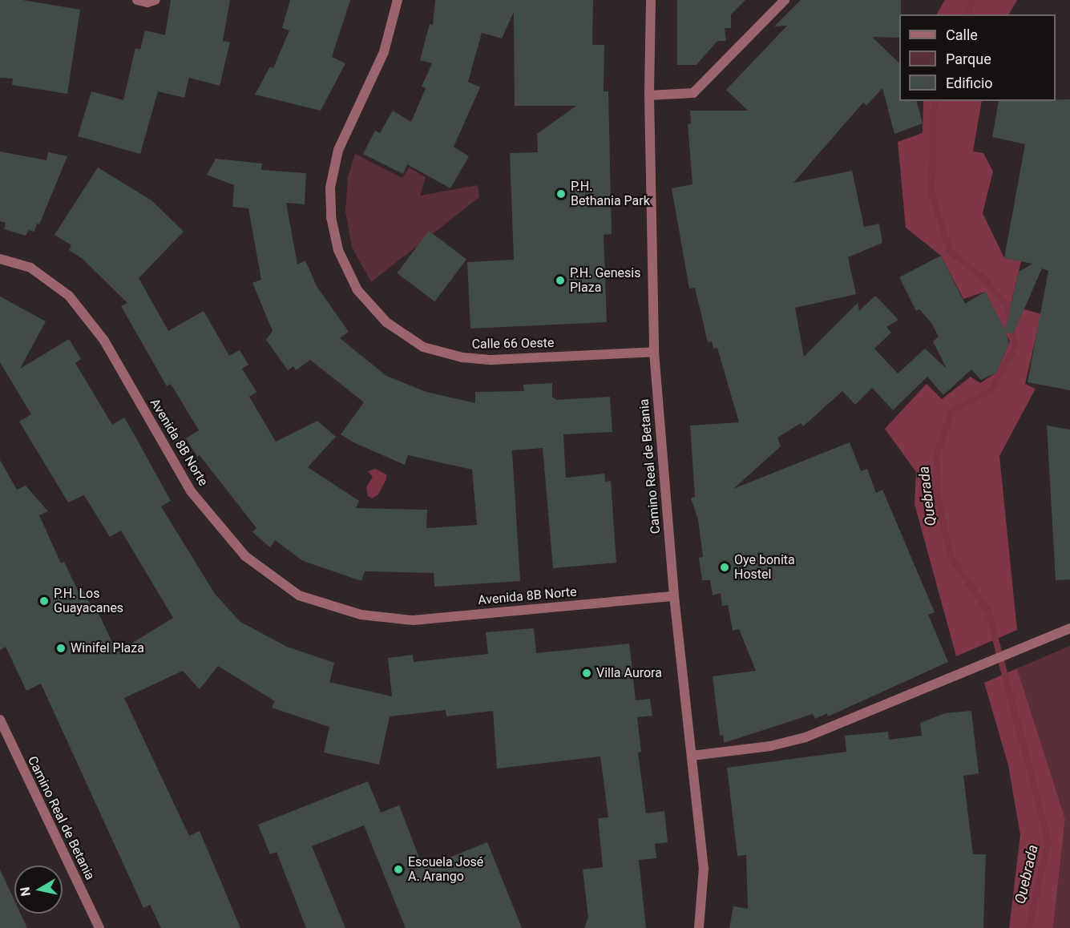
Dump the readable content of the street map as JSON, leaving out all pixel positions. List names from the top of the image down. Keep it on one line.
{"streets":{"street":["Calle 66 Oeste","Avenida 8B Norte","Camino Real de Betania"]},"crossings":[["Calle 66 Oeste","Camino Real de Betania"],["Avenida 8B Norte","Camino Real de Betania"]],"water":["Quebrada"],"places":["P.H. Bethania Park","P.H. Genesis Plaza","Oye bonita Hostel","P.H. Los Guayacanes","Winifel Plaza","Villa Aurora","Escuela José A. Arango"],"legend":["Calle","Parque","Edificio"],"north":"left"}
